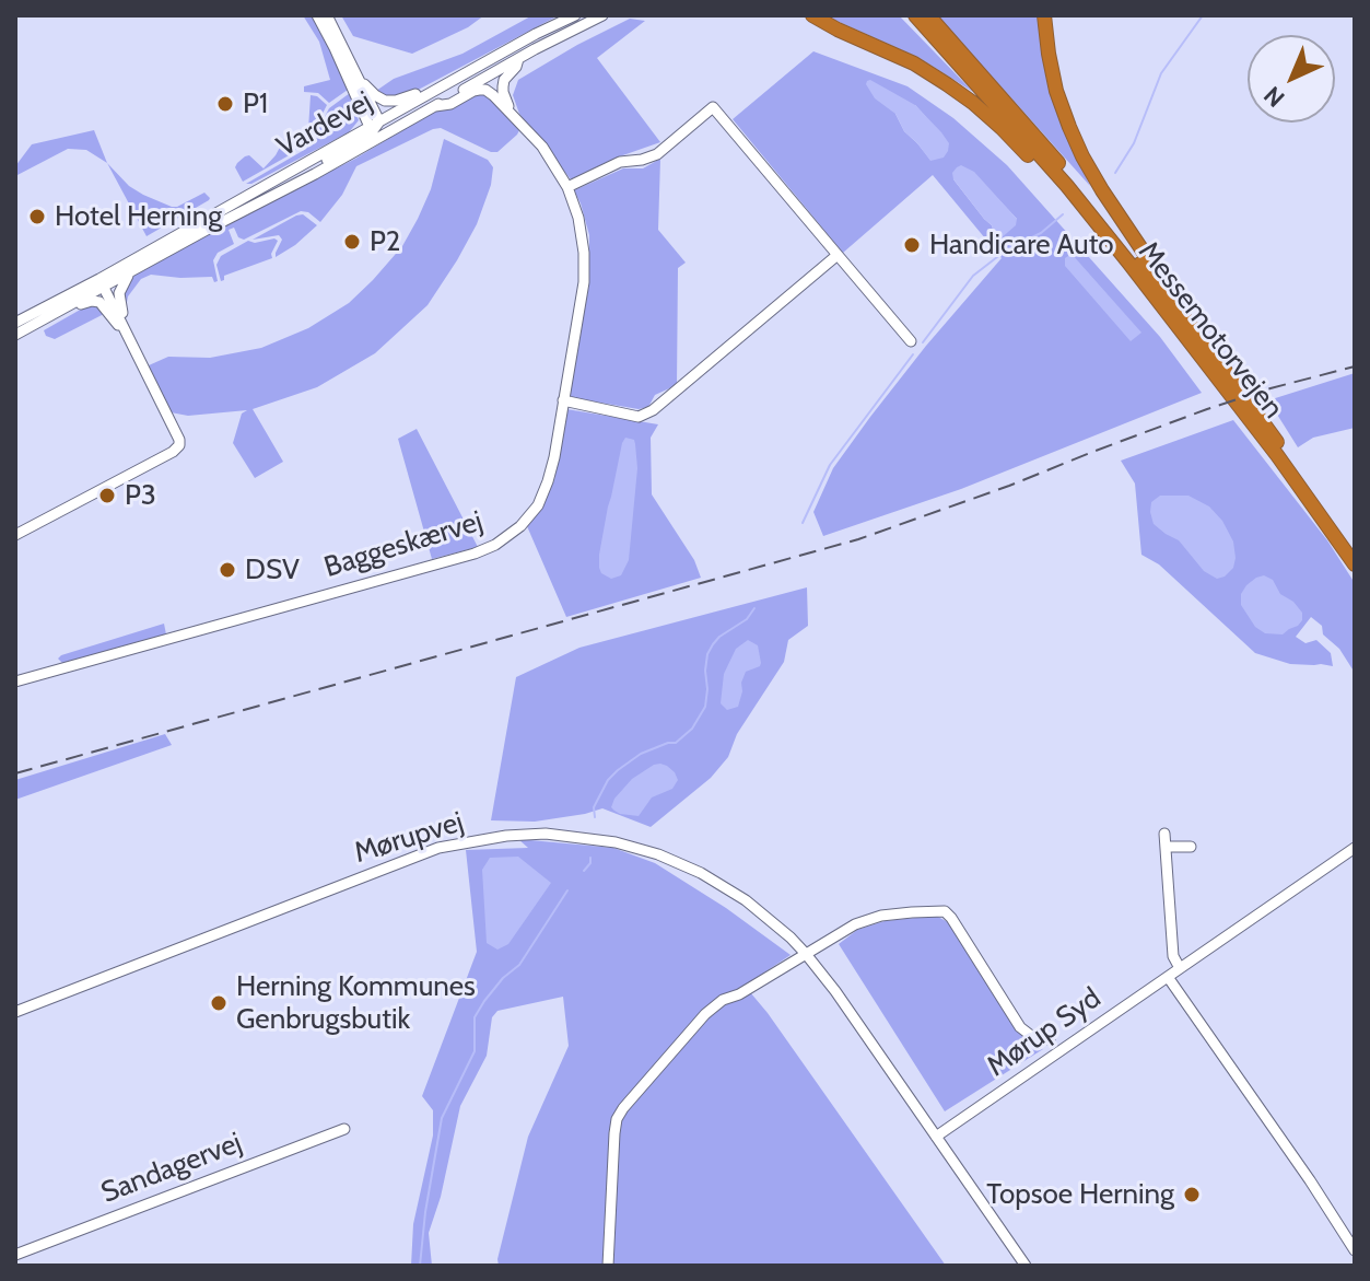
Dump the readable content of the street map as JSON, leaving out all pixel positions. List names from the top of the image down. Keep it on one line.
{"streets":{"highway":["Messemotorvejen"],"street":["Vardevej","Baggeskærvej","Mørupvej","Mørup Syd","Sandagervej"]},"crossings":[["Vardevej","Baggeskærvej"],["Mørupvej","Mørup Syd"]],"places":["P1","Hotel Herning","P2","Handicare Auto","P3","DSV","Herning Kommunes Genbrugsbutik","Topsoe Herning"],"north":"bottom left"}
